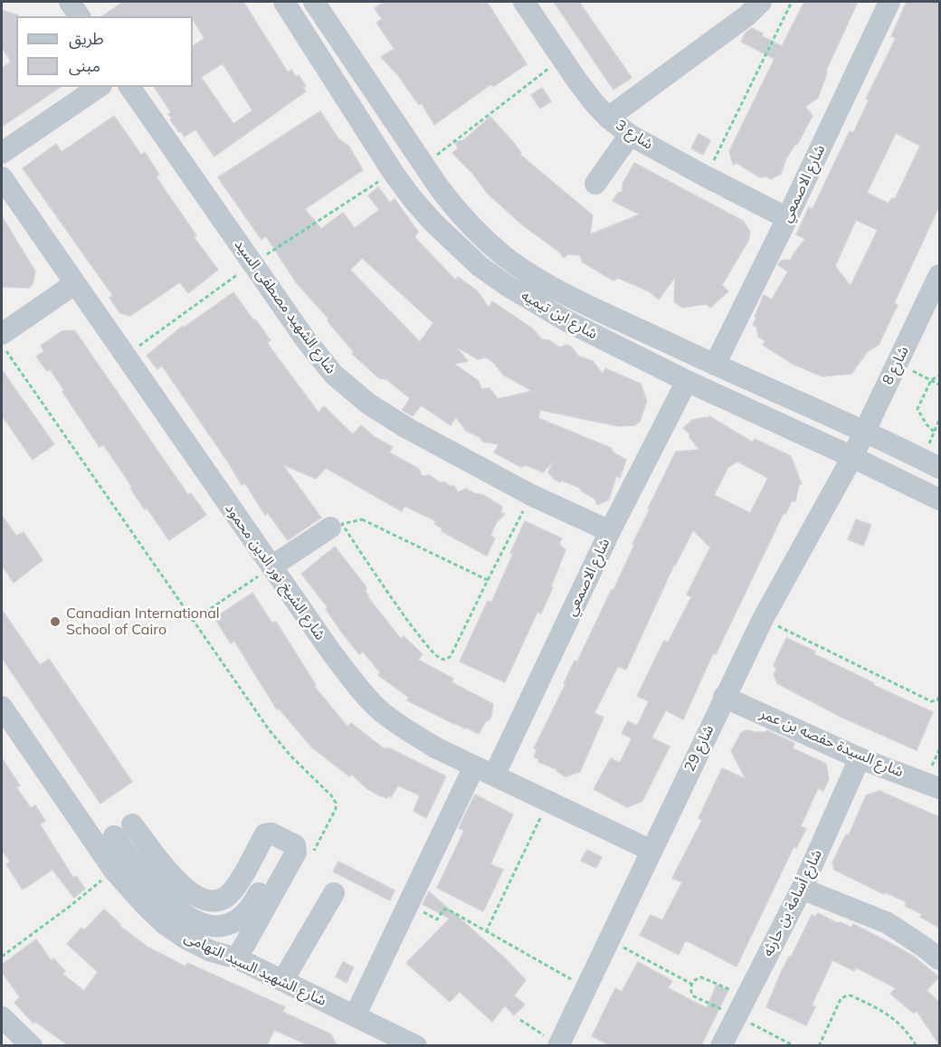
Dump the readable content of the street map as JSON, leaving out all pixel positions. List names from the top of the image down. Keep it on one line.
{"streets":{"street":["شارع 3","شارع الاصمعي","شارع الشهيد مصطفى السيد","شارع ابن تيميه","شارع 8","شارع الشيخ نور الدين محمود","شارع السيدة حفصه بن عمر","شارع 29","شارع أسامة بن حارثه","شارع الشهيد السيد التهامى"]},"crossings":[["شارع 3","شارع الاصمعي"],["شارع الاصمعي","شارع الشهيد مصطفى السيد"],["شارع الاصمعي","شارع ابن تيميه"],["شارع الاصمعي","شارع الشيخ نور الدين محمود"],["شارع ابن تيميه","شارع 8"],["شارع ابن تيميه","شارع 29"],["شارع 8","شارع 29"],["شارع الشيخ نور الدين محمود","شارع 29"],["شارع السيدة حفصه بن عمر","شارع 29"],["شارع السيدة حفصه بن عمر","شارع أسامة بن حارثه"]],"places":["Canadian International School of Cairo"],"legend":["طريق","مبنى"]}
